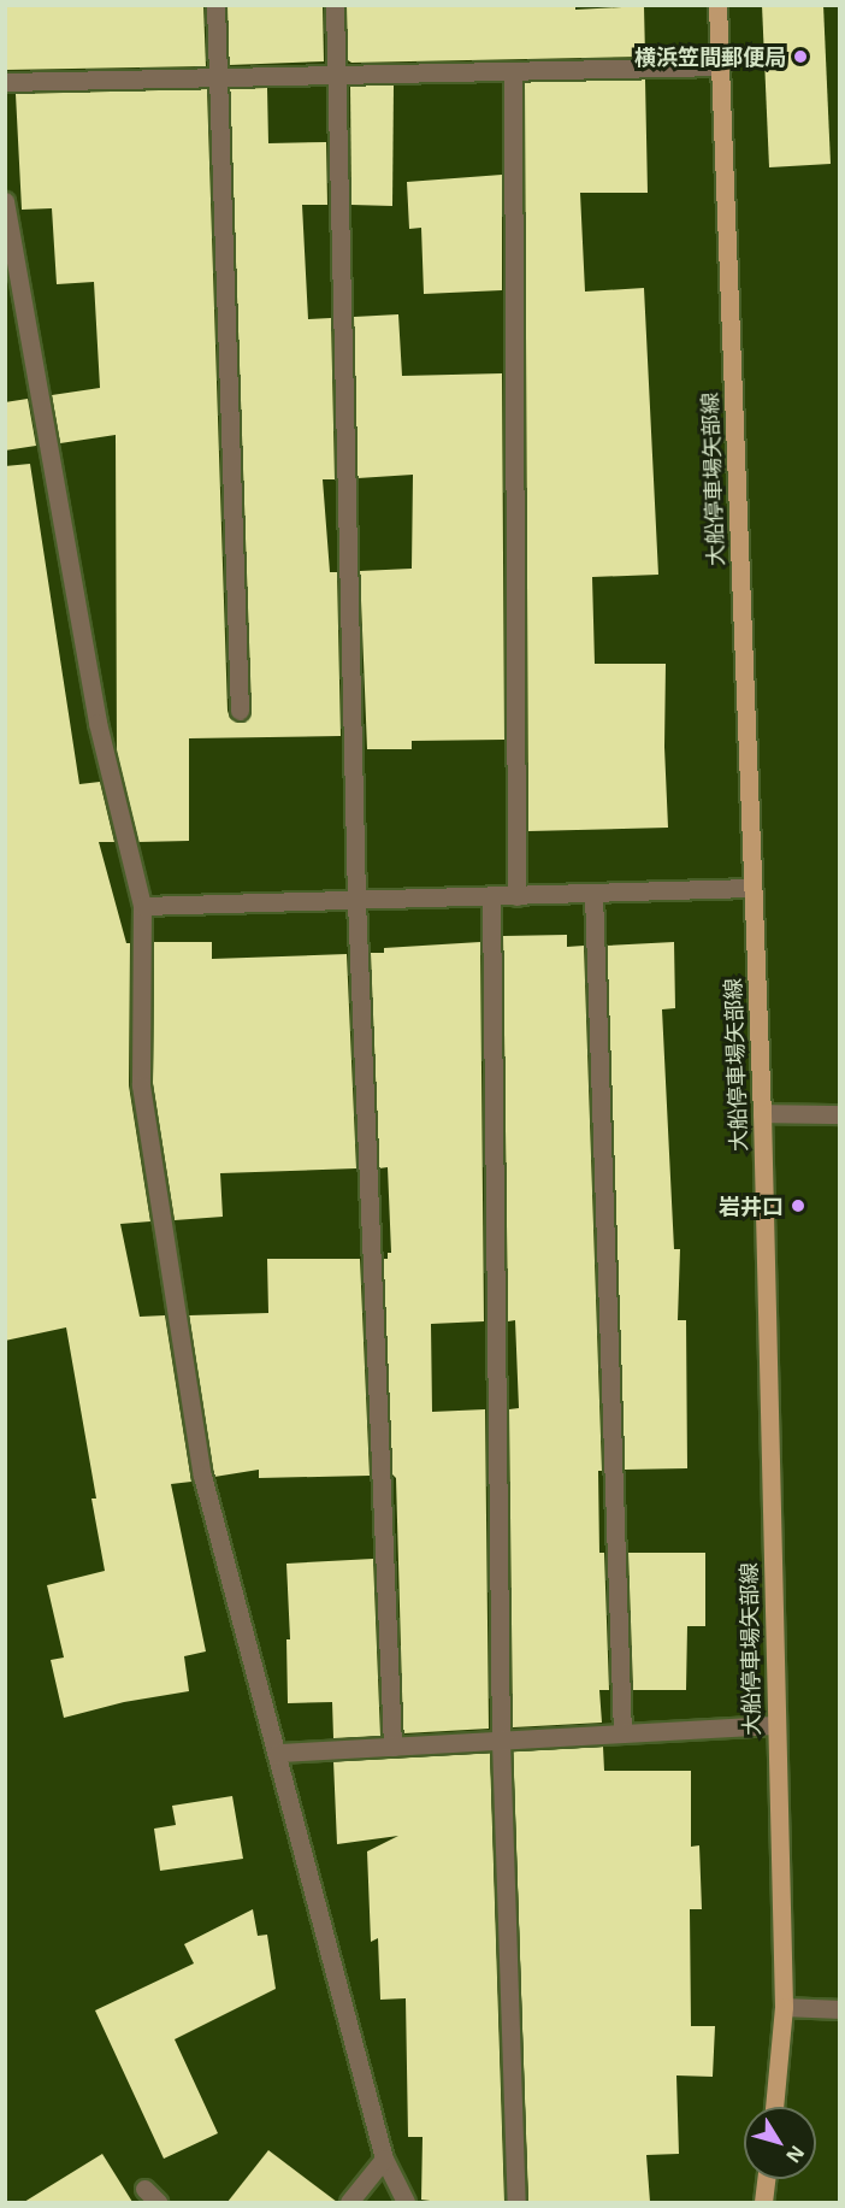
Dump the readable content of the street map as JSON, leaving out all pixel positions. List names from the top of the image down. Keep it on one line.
{"streets":{"main road":["大船停車場矢部線"]},"places":["横浜笠間郵便局","岩井口"],"north":"bottom right"}
